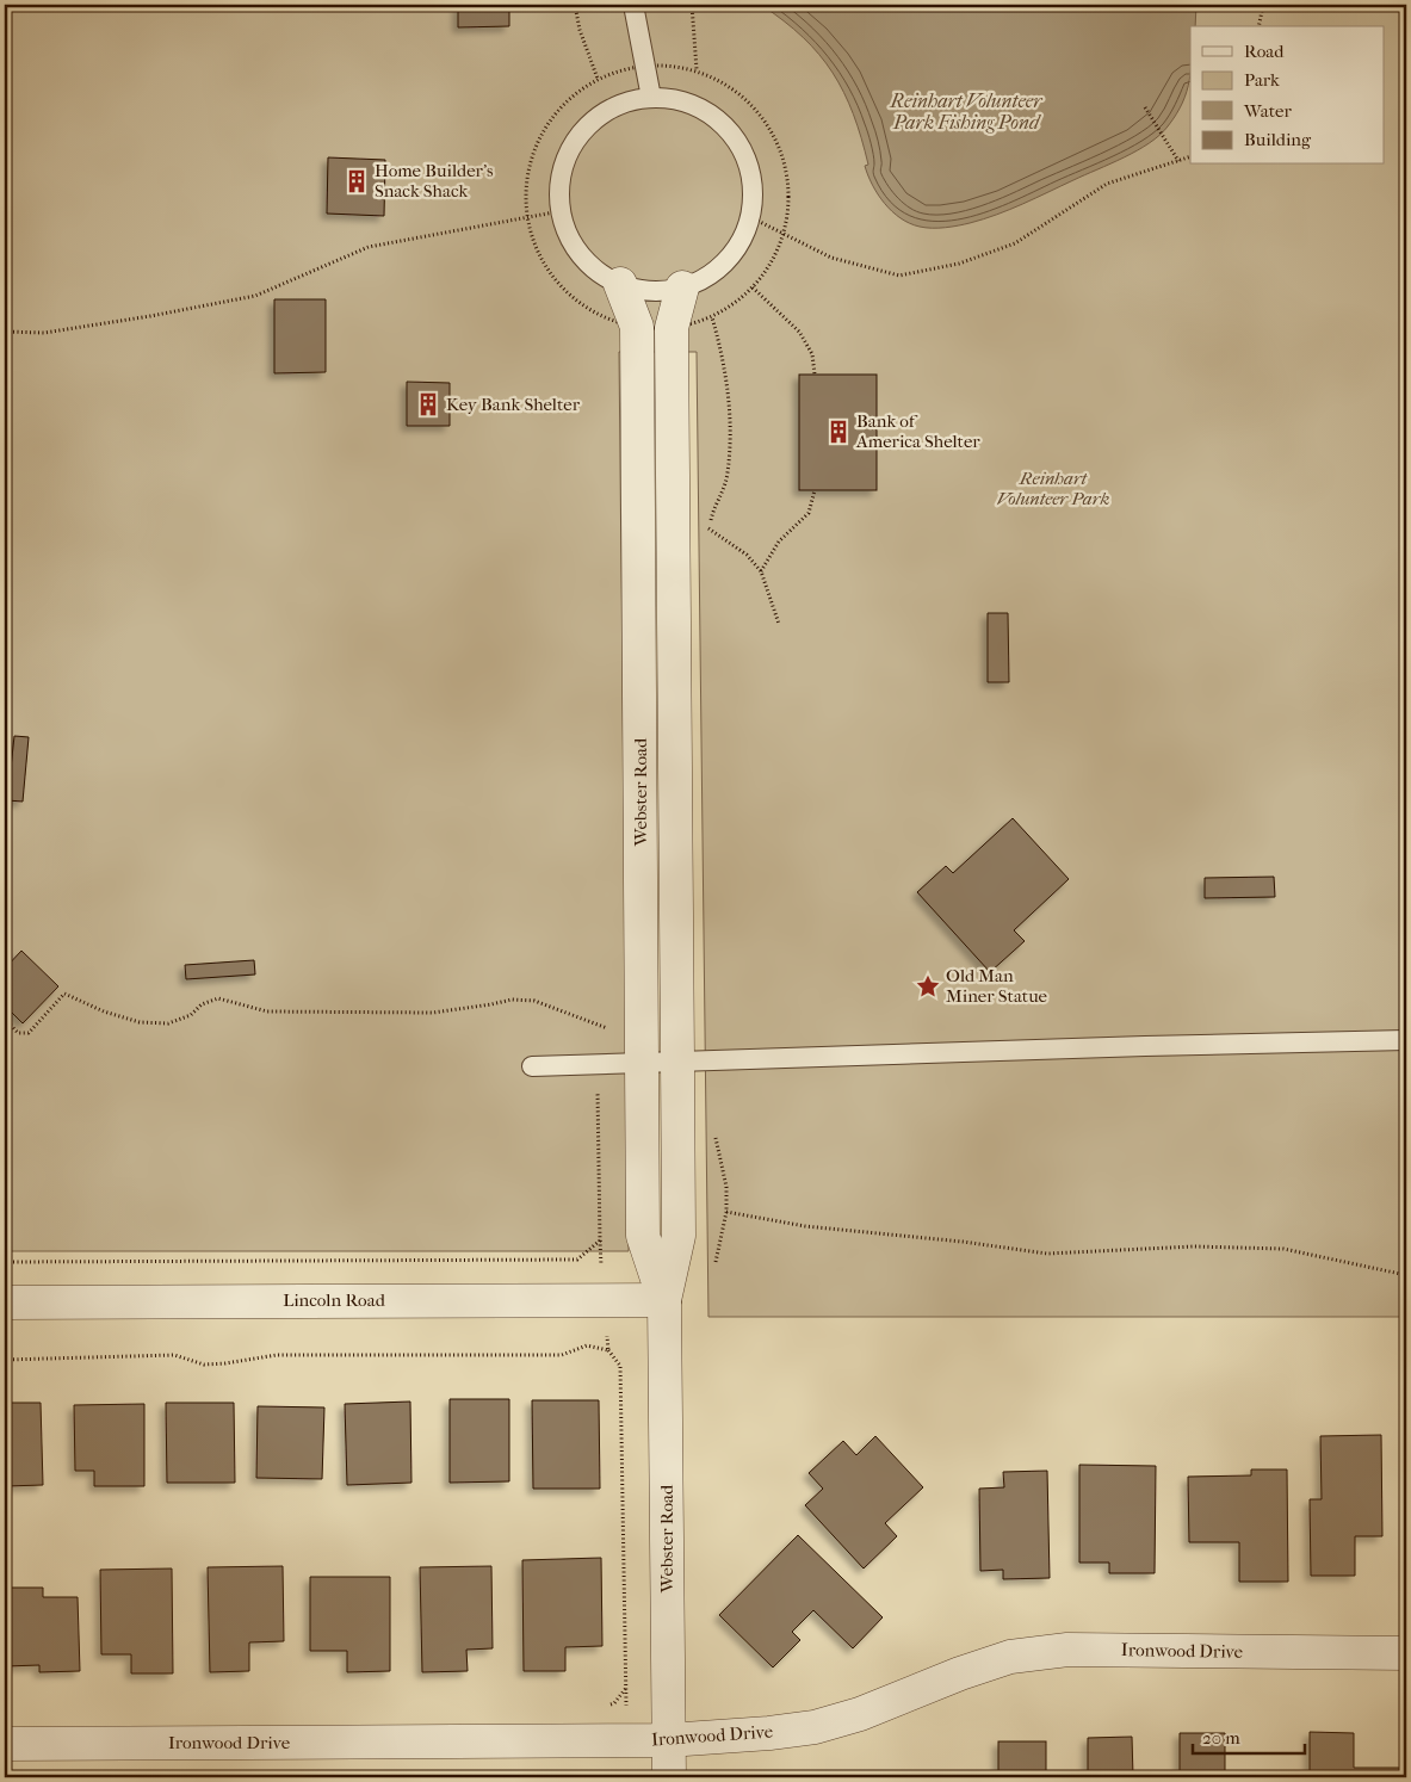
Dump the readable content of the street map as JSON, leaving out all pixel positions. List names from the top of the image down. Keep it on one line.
{"streets":{"street":["Webster Road","Lincoln Road","Ironwood Drive"]},"crossings":[["Webster Road","Lincoln Road"],["Webster Road","Ironwood Drive"]],"water":["Reinhart Volunteer Park Fishing Pond"],"parks":["Reinhart Volunteer Park"],"places":{"building":["Home Builder's Snack Shack","Key Bank Shelter","Bank of America Shelter"],"place":["Old Man Miner Statue"]},"legend":["Road","Park","Water","Building"],"scale_bar":"20 m"}
